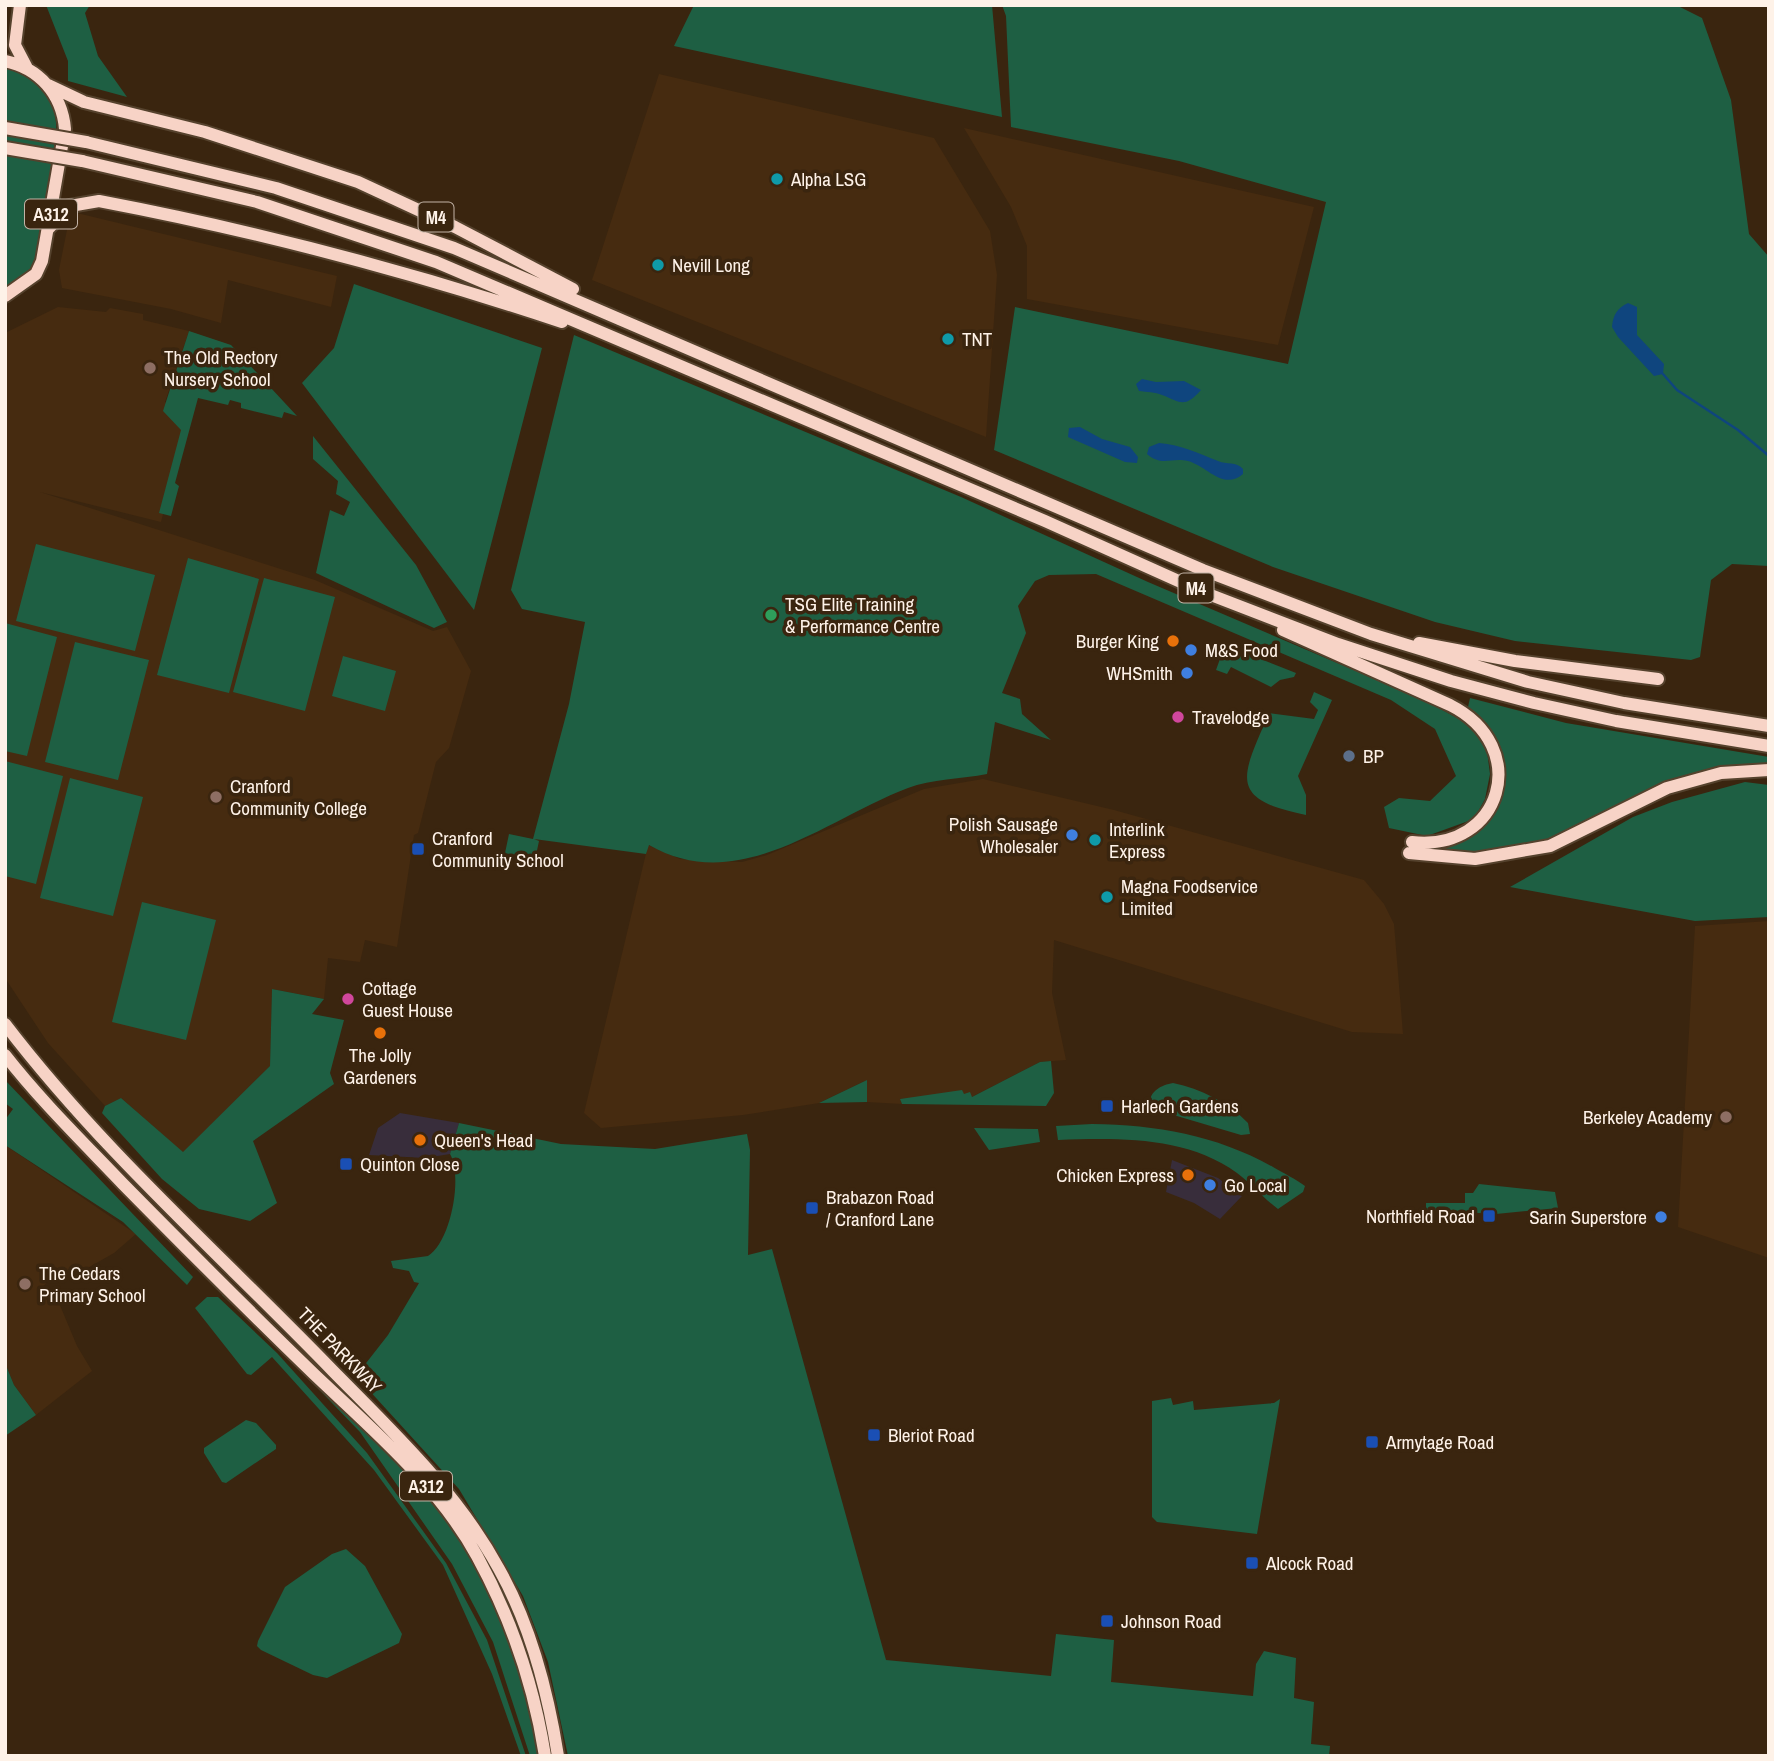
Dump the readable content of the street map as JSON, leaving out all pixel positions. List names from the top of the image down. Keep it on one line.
{"streets":{"highway":["A312","M4","THE PARKWAY"]},"crossings":[["A312","M4"]],"places":{"other":["Alpha LSG","Nevill Long","TNT","The Old Rectory Nursery School","TSG Elite Training & Performance Centre","Burger King","M&S Food","WHSmith","Travelodge","BP","Cranford Community College","Polish Sausage Wholesaler","Interlink Express","Magna Foodservice Limited","Cottage Guest House","The Jolly Gardeners","Berkeley Academy","Queen's Head","Chicken Express","Go Local","Sarin Superstore","The Cedars Primary School"],"transit":["Cranford Community School","Harlech Gardens","Quinton Close","Brabazon Road / Cranford Lane","Northfield Road","Bleriot Road","Armytage Road","Alcock Road","Johnson Road"]}}
